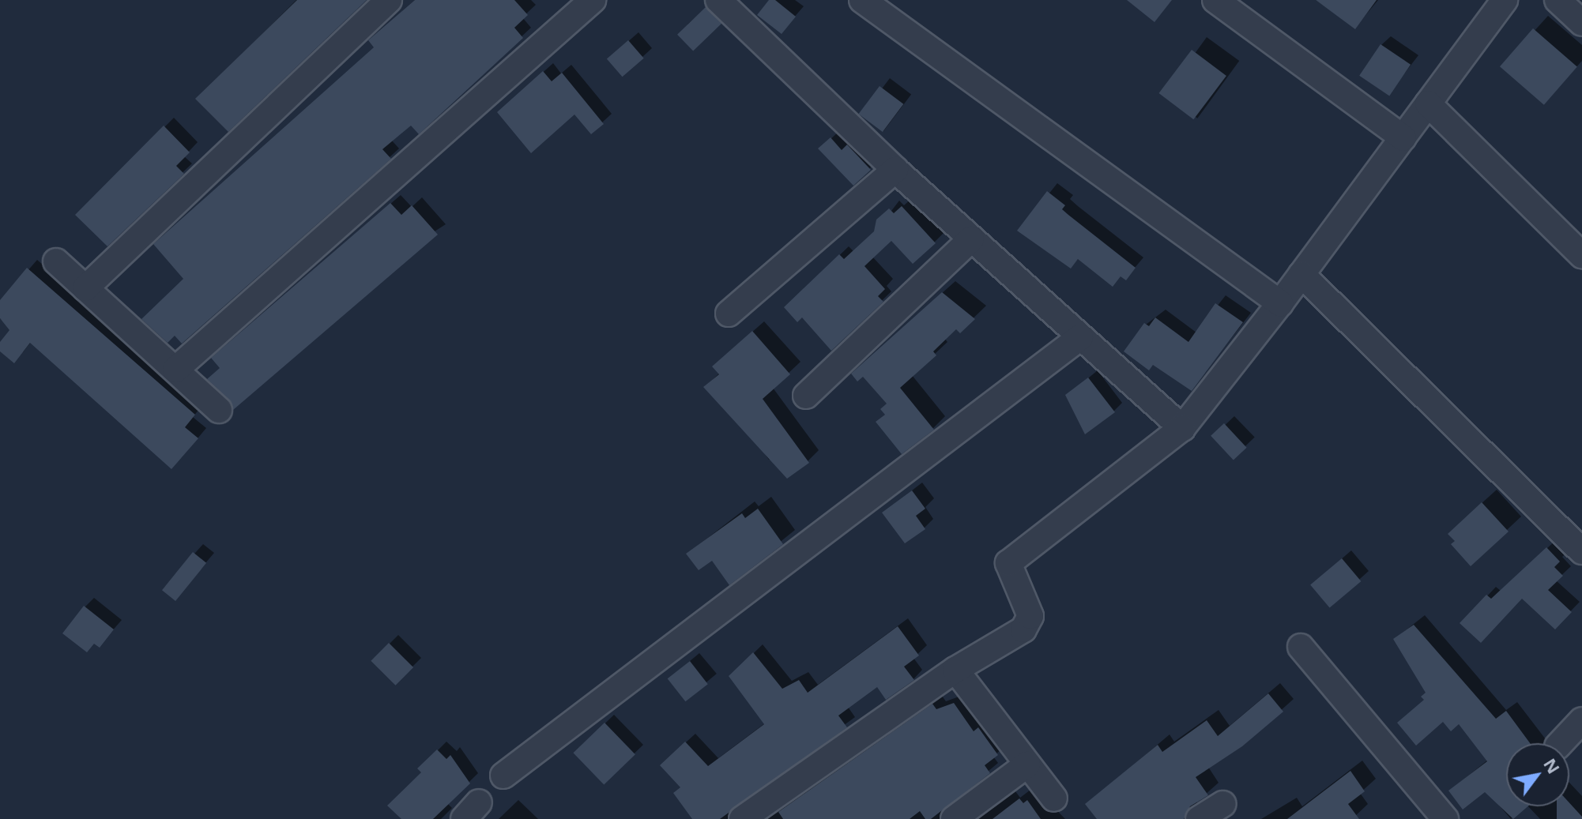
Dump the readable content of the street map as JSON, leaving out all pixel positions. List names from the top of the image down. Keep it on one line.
{"north":"top right"}
